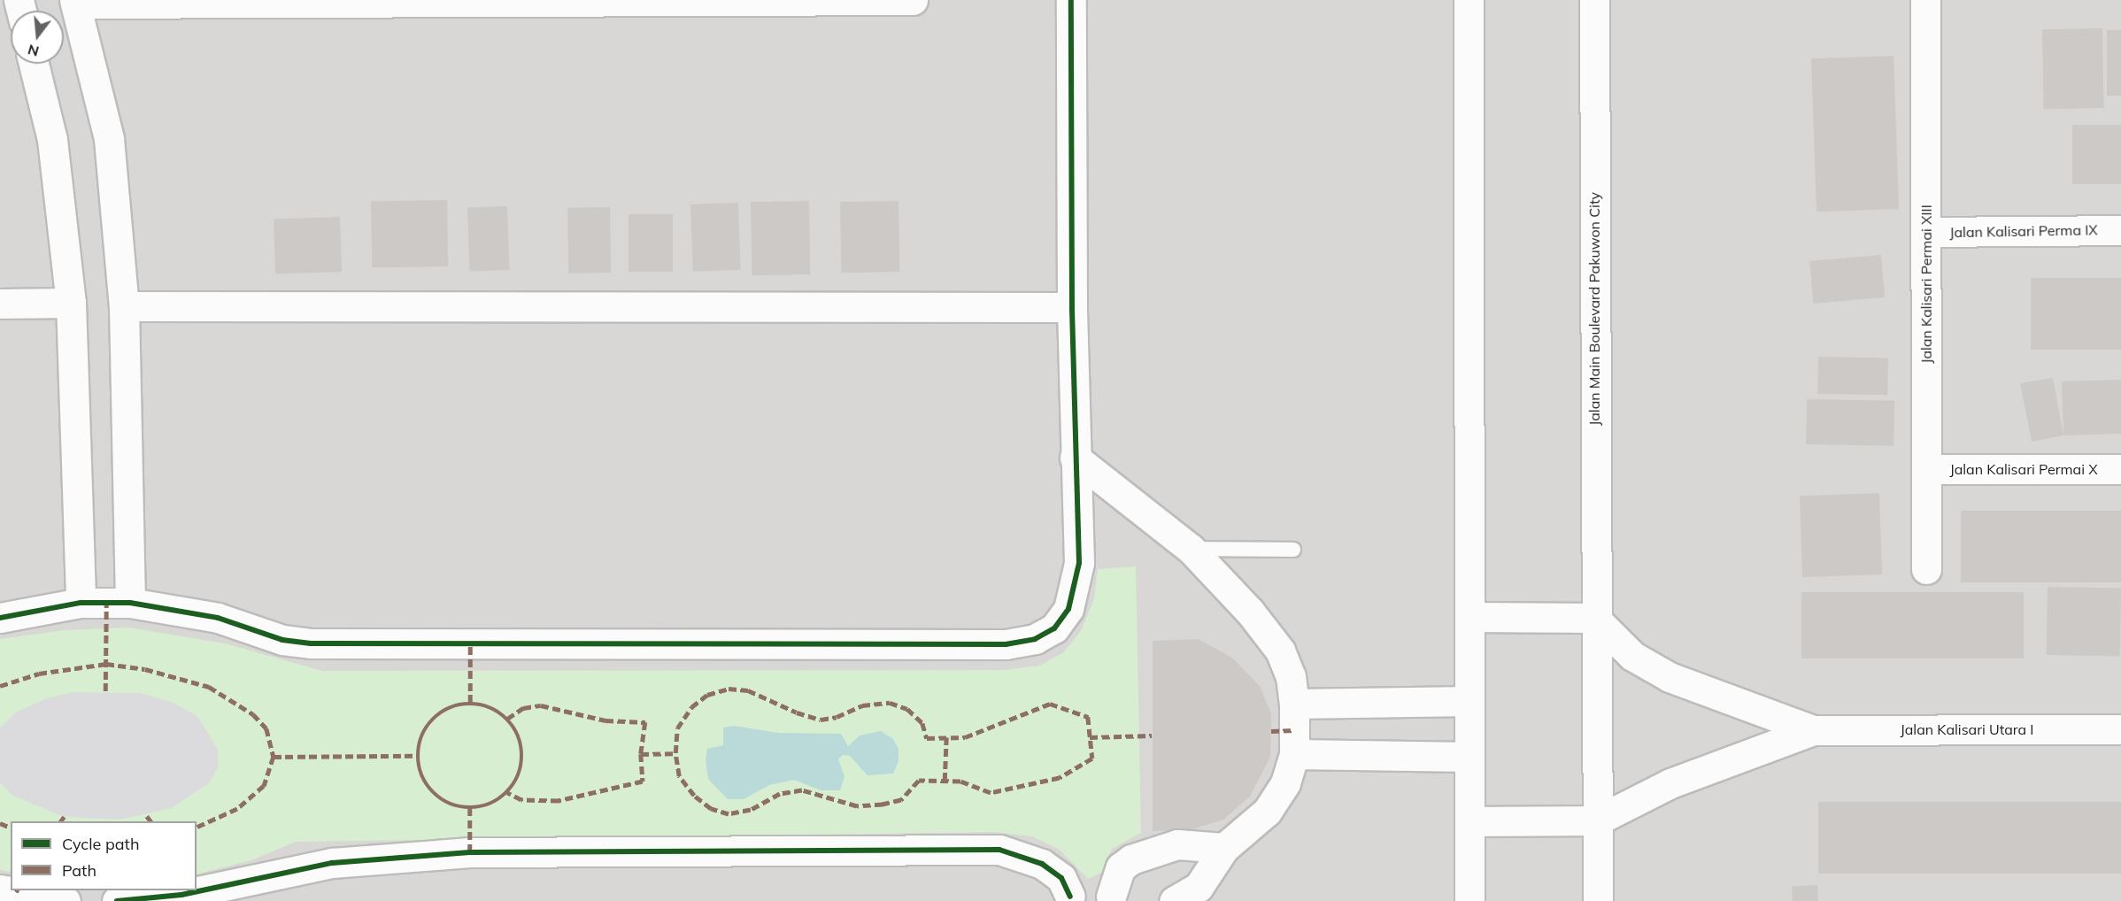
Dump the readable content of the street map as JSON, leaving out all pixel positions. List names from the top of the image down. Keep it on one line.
{"streets":{"street":["Jalan Kalisari Perma IX","Jalan Kalisari Permai XIII","Jalan Main Boulevard Pakuwon City","Jalan Kalisari Permai X","Jalan Kalisari Utara I"]},"crossings":[["Jalan Kalisari Perma IX","Jalan Kalisari Permai XIII"],["Jalan Kalisari Permai XIII","Jalan Kalisari Permai X"],["Jalan Main Boulevard Pakuwon City","Jalan Kalisari Utara I"]],"legend":["Cycle path","Path"],"north":"bottom"}
